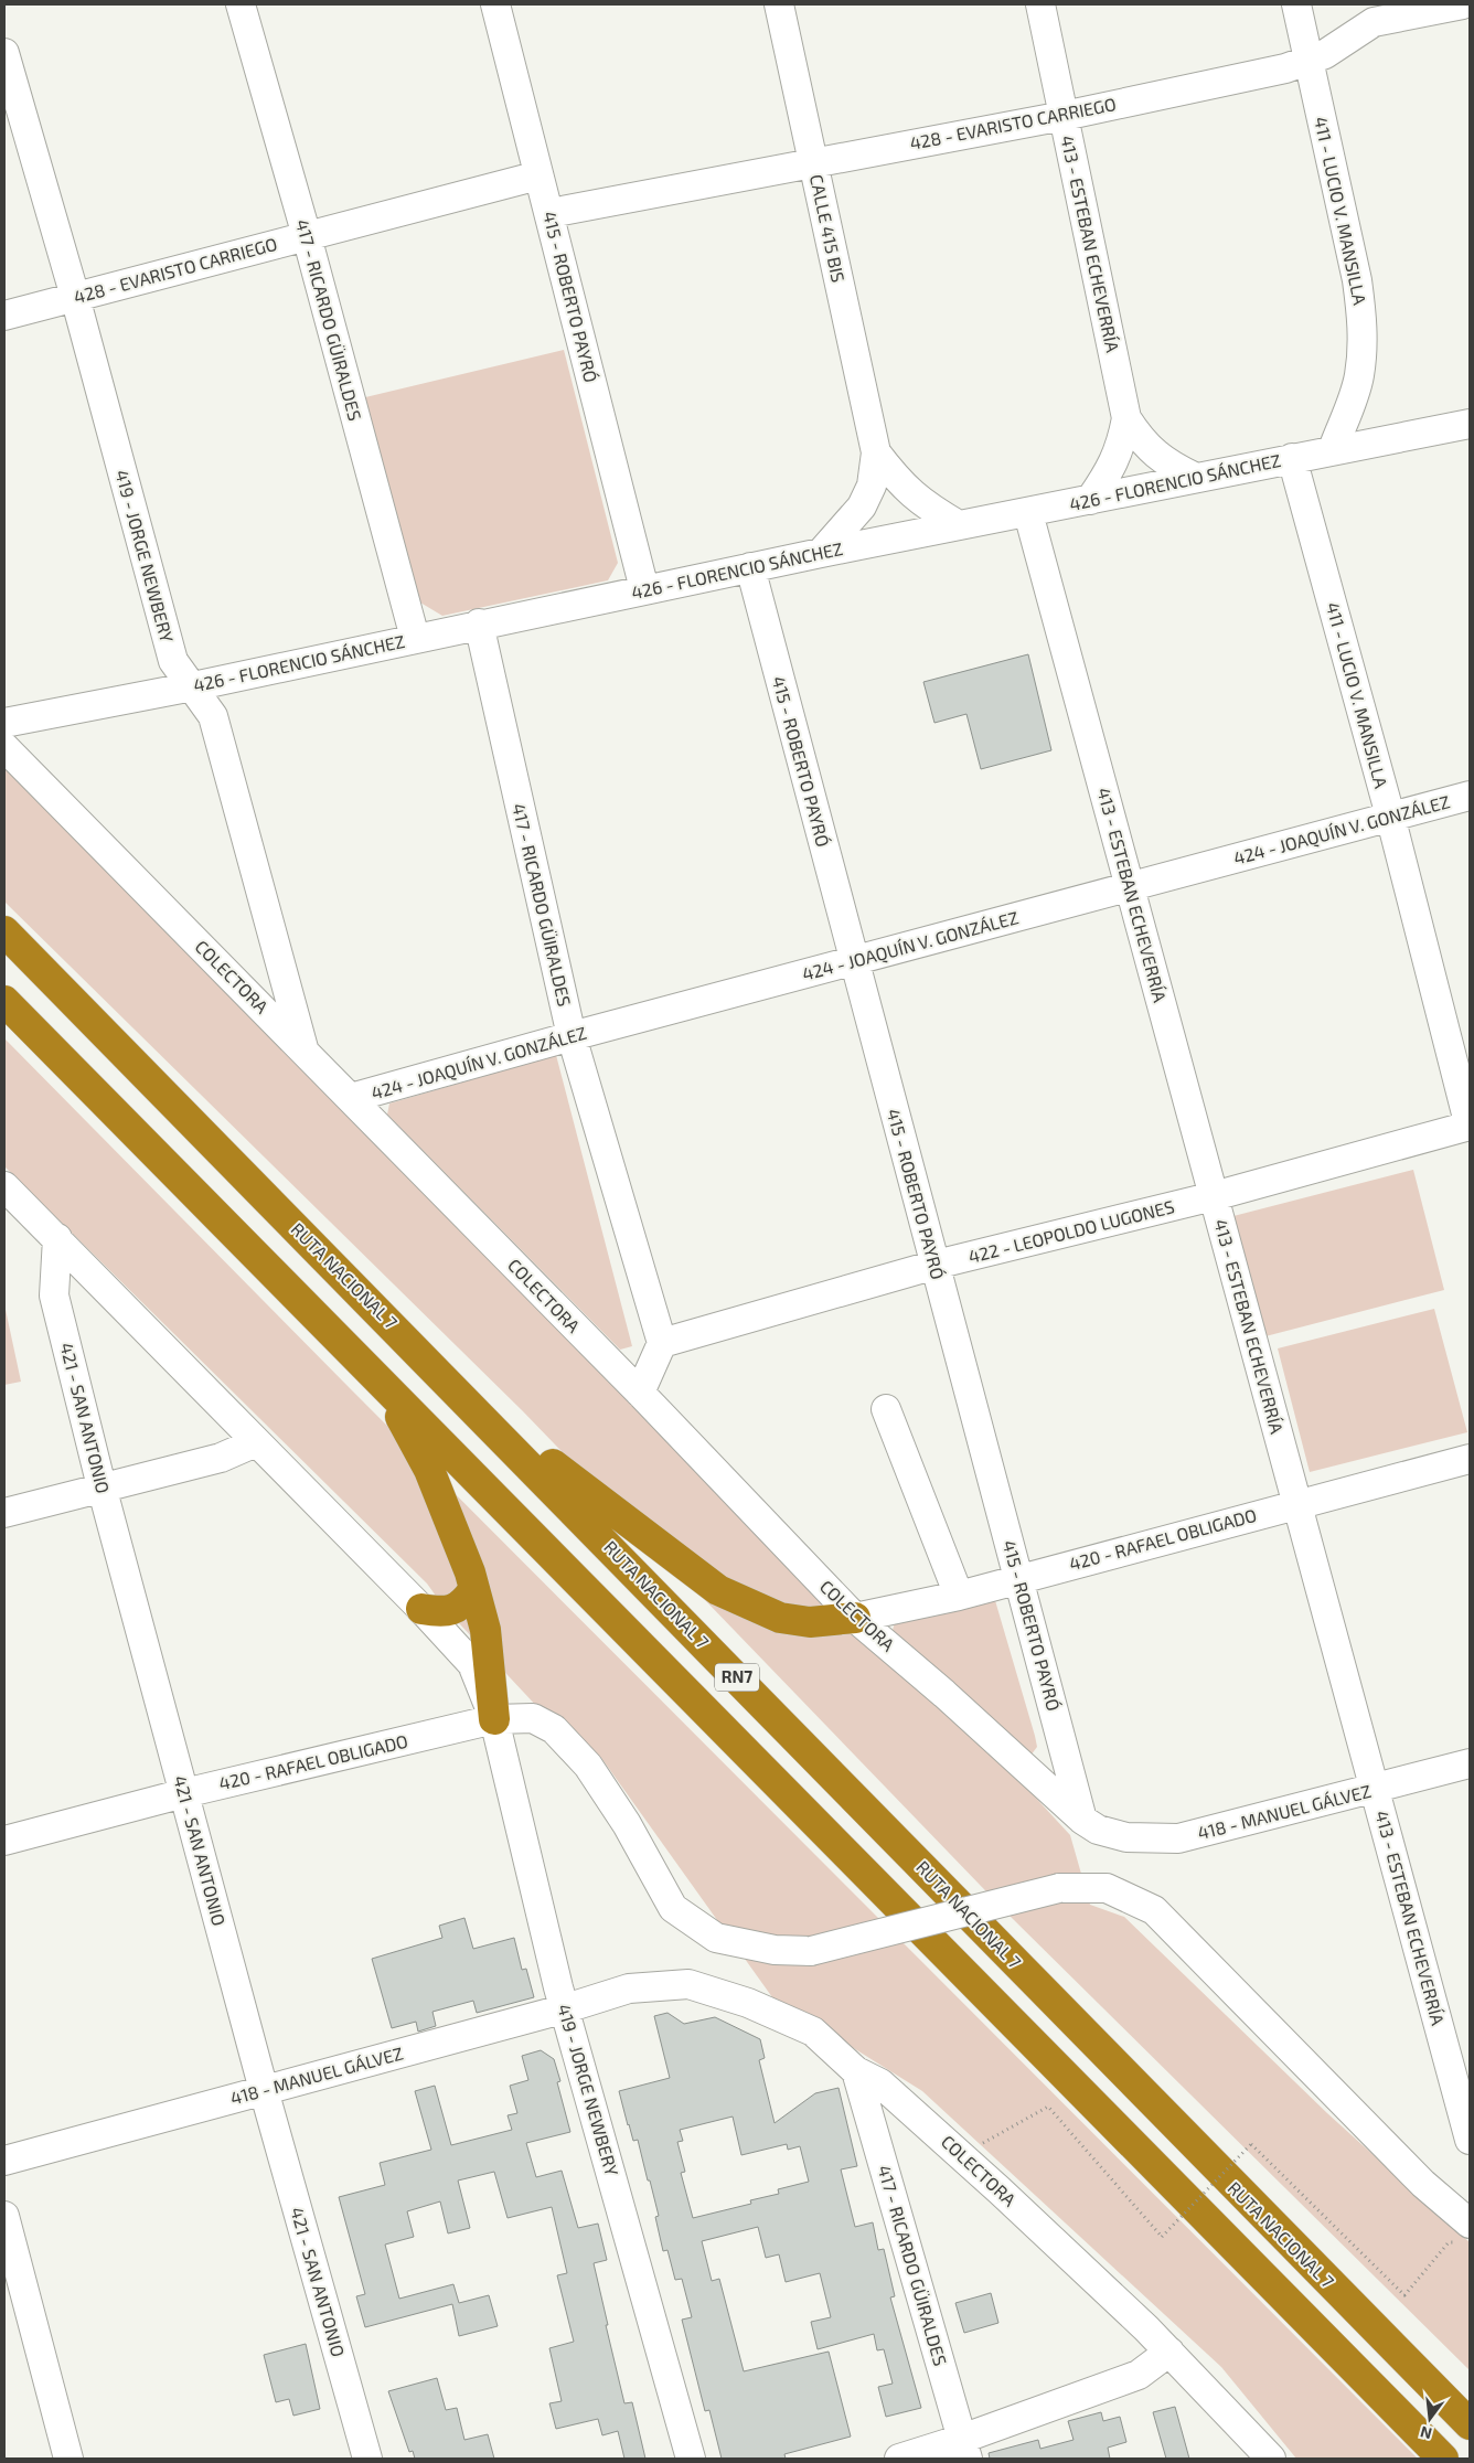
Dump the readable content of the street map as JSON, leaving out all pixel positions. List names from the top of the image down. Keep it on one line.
{"streets":{"highway":["RUTA NACIONAL 7","RN7"],"street":["428 - EVARISTO CARRIEGO","411 - LUCIO V. MANSILLA","CALLE 415 BIS","413 - ESTEBAN ECHEVERRÍA","415 - ROBERTO PAYRÓ","417 - RICARDO GÜIRALDES","426 - FLORENCIO SÁNCHEZ","419 - JORGE NEWBERY","424 - JOAQUÍN V. GONZÁLEZ","COLECTORA","422 - LEOPOLDO LUGONES","421 - SAN ANTONIO","420 - RAFAEL OBLIGADO","418 - MANUEL GÁLVEZ"]},"crossings":[["428 - EVARISTO CARRIEGO","411 - LUCIO V. MANSILLA"],["428 - EVARISTO CARRIEGO","CALLE 415 BIS"],["428 - EVARISTO CARRIEGO","413 - ESTEBAN ECHEVERRÍA"],["428 - EVARISTO CARRIEGO","415 - ROBERTO PAYRÓ"],["428 - EVARISTO CARRIEGO","417 - RICARDO GÜIRALDES"],["428 - EVARISTO CARRIEGO","419 - JORGE NEWBERY"],["411 - LUCIO V. MANSILLA","426 - FLORENCIO SÁNCHEZ"],["411 - LUCIO V. MANSILLA","424 - JOAQUÍN V. GONZÁLEZ"],["411 - LUCIO V. MANSILLA","422 - LEOPOLDO LUGONES"],["CALLE 415 BIS","426 - FLORENCIO SÁNCHEZ"],["413 - ESTEBAN ECHEVERRÍA","426 - FLORENCIO SÁNCHEZ"],["413 - ESTEBAN ECHEVERRÍA","424 - JOAQUÍN V. GONZÁLEZ"],["413 - ESTEBAN ECHEVERRÍA","422 - LEOPOLDO LUGONES"],["413 - ESTEBAN ECHEVERRÍA","420 - RAFAEL OBLIGADO"],["413 - ESTEBAN ECHEVERRÍA","418 - MANUEL GÁLVEZ"],["415 - ROBERTO PAYRÓ","426 - FLORENCIO SÁNCHEZ"],["415 - ROBERTO PAYRÓ","424 - JOAQUÍN V. GONZÁLEZ"],["415 - ROBERTO PAYRÓ","COLECTORA"],["415 - ROBERTO PAYRÓ","422 - LEOPOLDO LUGONES"],["415 - ROBERTO PAYRÓ","420 - RAFAEL OBLIGADO"],["415 - ROBERTO PAYRÓ","418 - MANUEL GÁLVEZ"],["417 - RICARDO GÜIRALDES","426 - FLORENCIO SÁNCHEZ"],["417 - RICARDO GÜIRALDES","424 - JOAQUÍN V. GONZÁLEZ"],["417 - RICARDO GÜIRALDES","COLECTORA"],["417 - RICARDO GÜIRALDES","422 - LEOPOLDO LUGONES"],["426 - FLORENCIO SÁNCHEZ","419 - JORGE NEWBERY"],["419 - JORGE NEWBERY","COLECTORA"],["419 - JORGE NEWBERY","420 - RAFAEL OBLIGADO"],["419 - JORGE NEWBERY","418 - MANUEL GÁLVEZ"],["424 - JOAQUÍN V. GONZÁLEZ","COLECTORA"],["COLECTORA","420 - RAFAEL OBLIGADO"],["COLECTORA","418 - MANUEL GÁLVEZ"],["421 - SAN ANTONIO","420 - RAFAEL OBLIGADO"],["421 - SAN ANTONIO","418 - MANUEL GÁLVEZ"]],"north":"bottom"}
